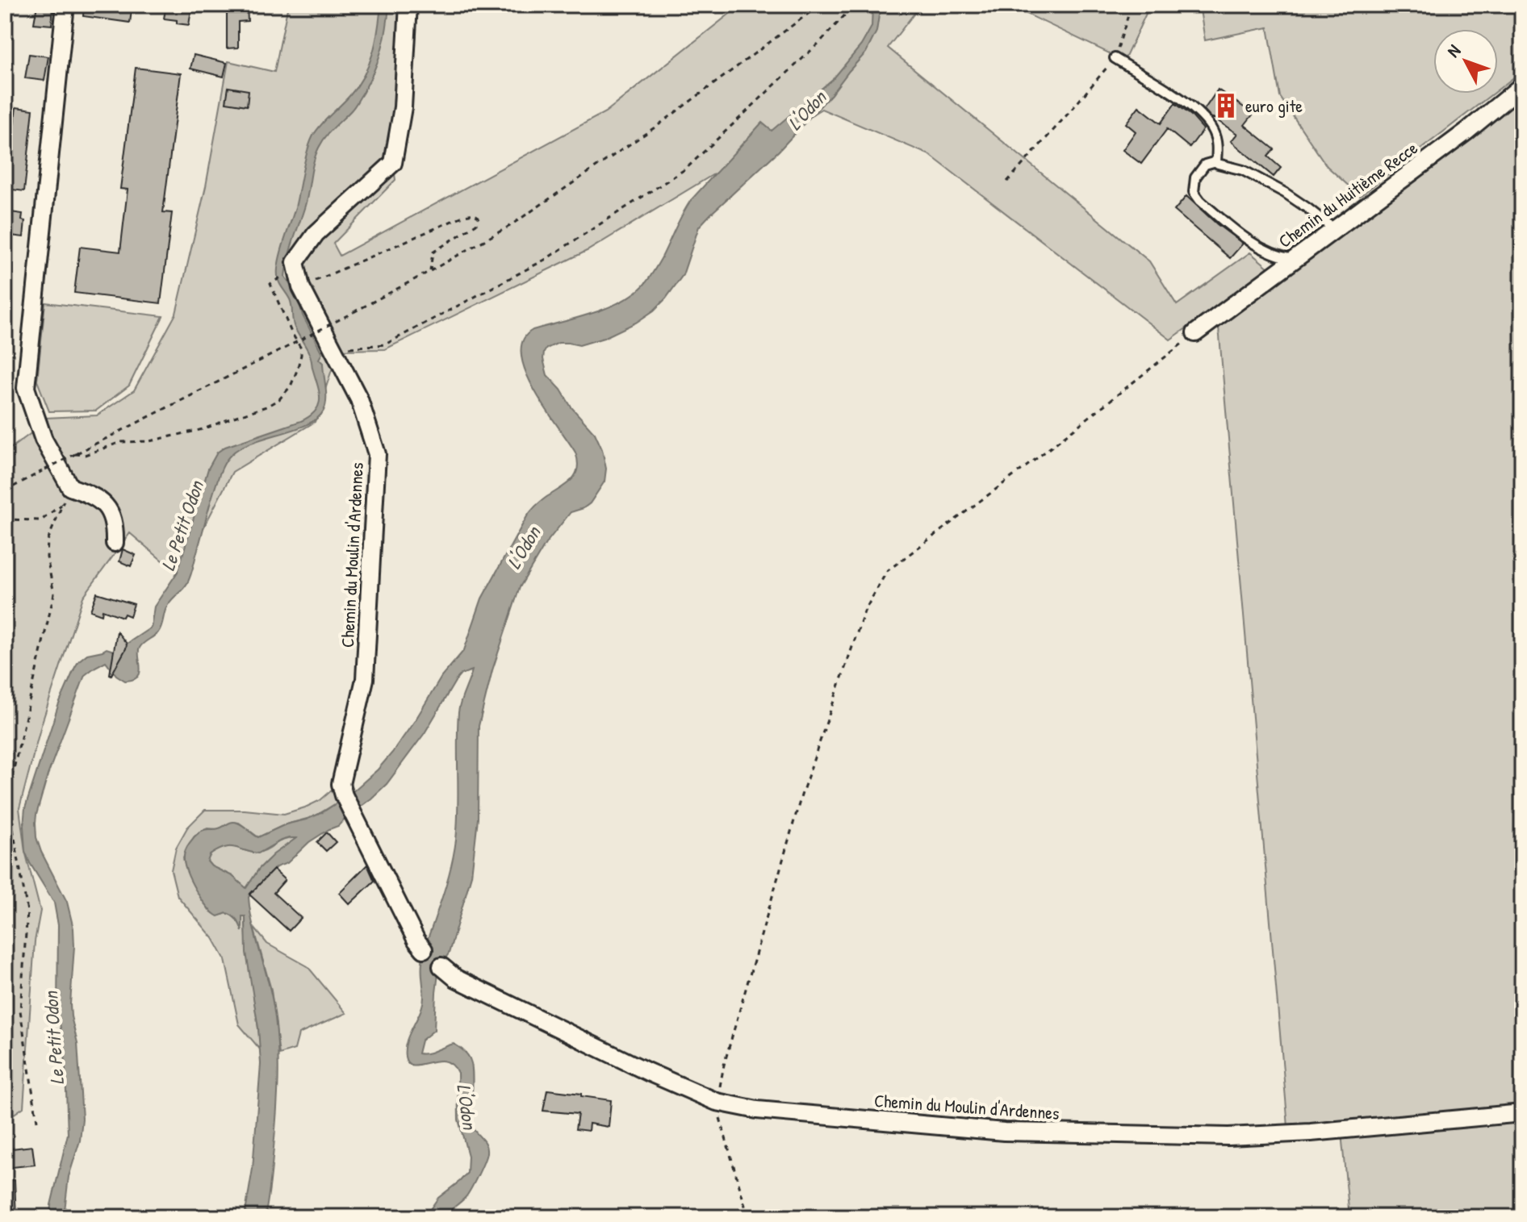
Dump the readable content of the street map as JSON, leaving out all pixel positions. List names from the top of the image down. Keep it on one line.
{"streets":{"street":["Chemin du Huitième Recce","Chemin du Moulin d'Ardennes"]},"water":["L'Odon","Le Petit Odon"],"places":{"building":["euro gite"]},"north":"top left"}
